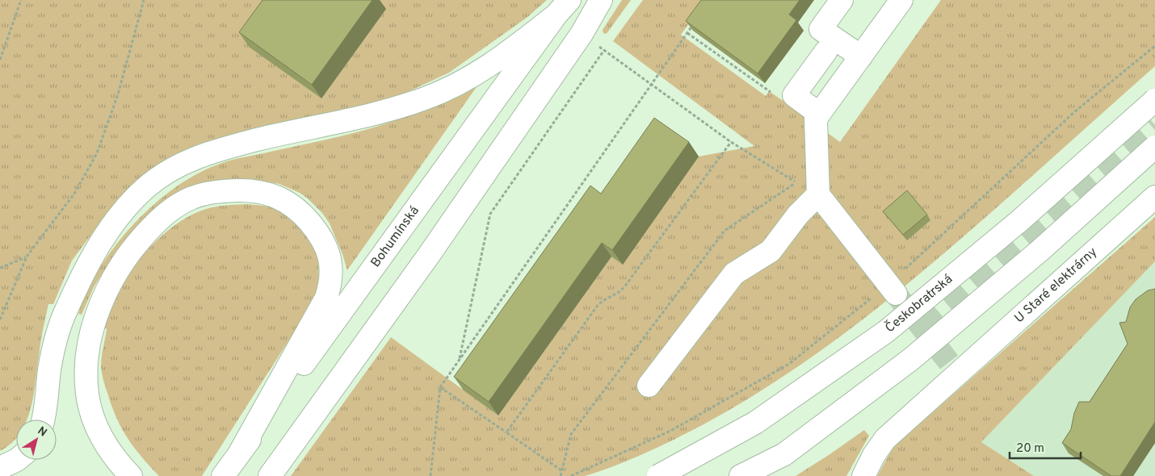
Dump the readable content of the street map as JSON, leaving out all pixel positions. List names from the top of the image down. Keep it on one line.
{"streets":{"main road":["Bohumínská","U Staré elektrárny","Českobratrská"]},"scale_bar":"20 m","north":"top right"}
